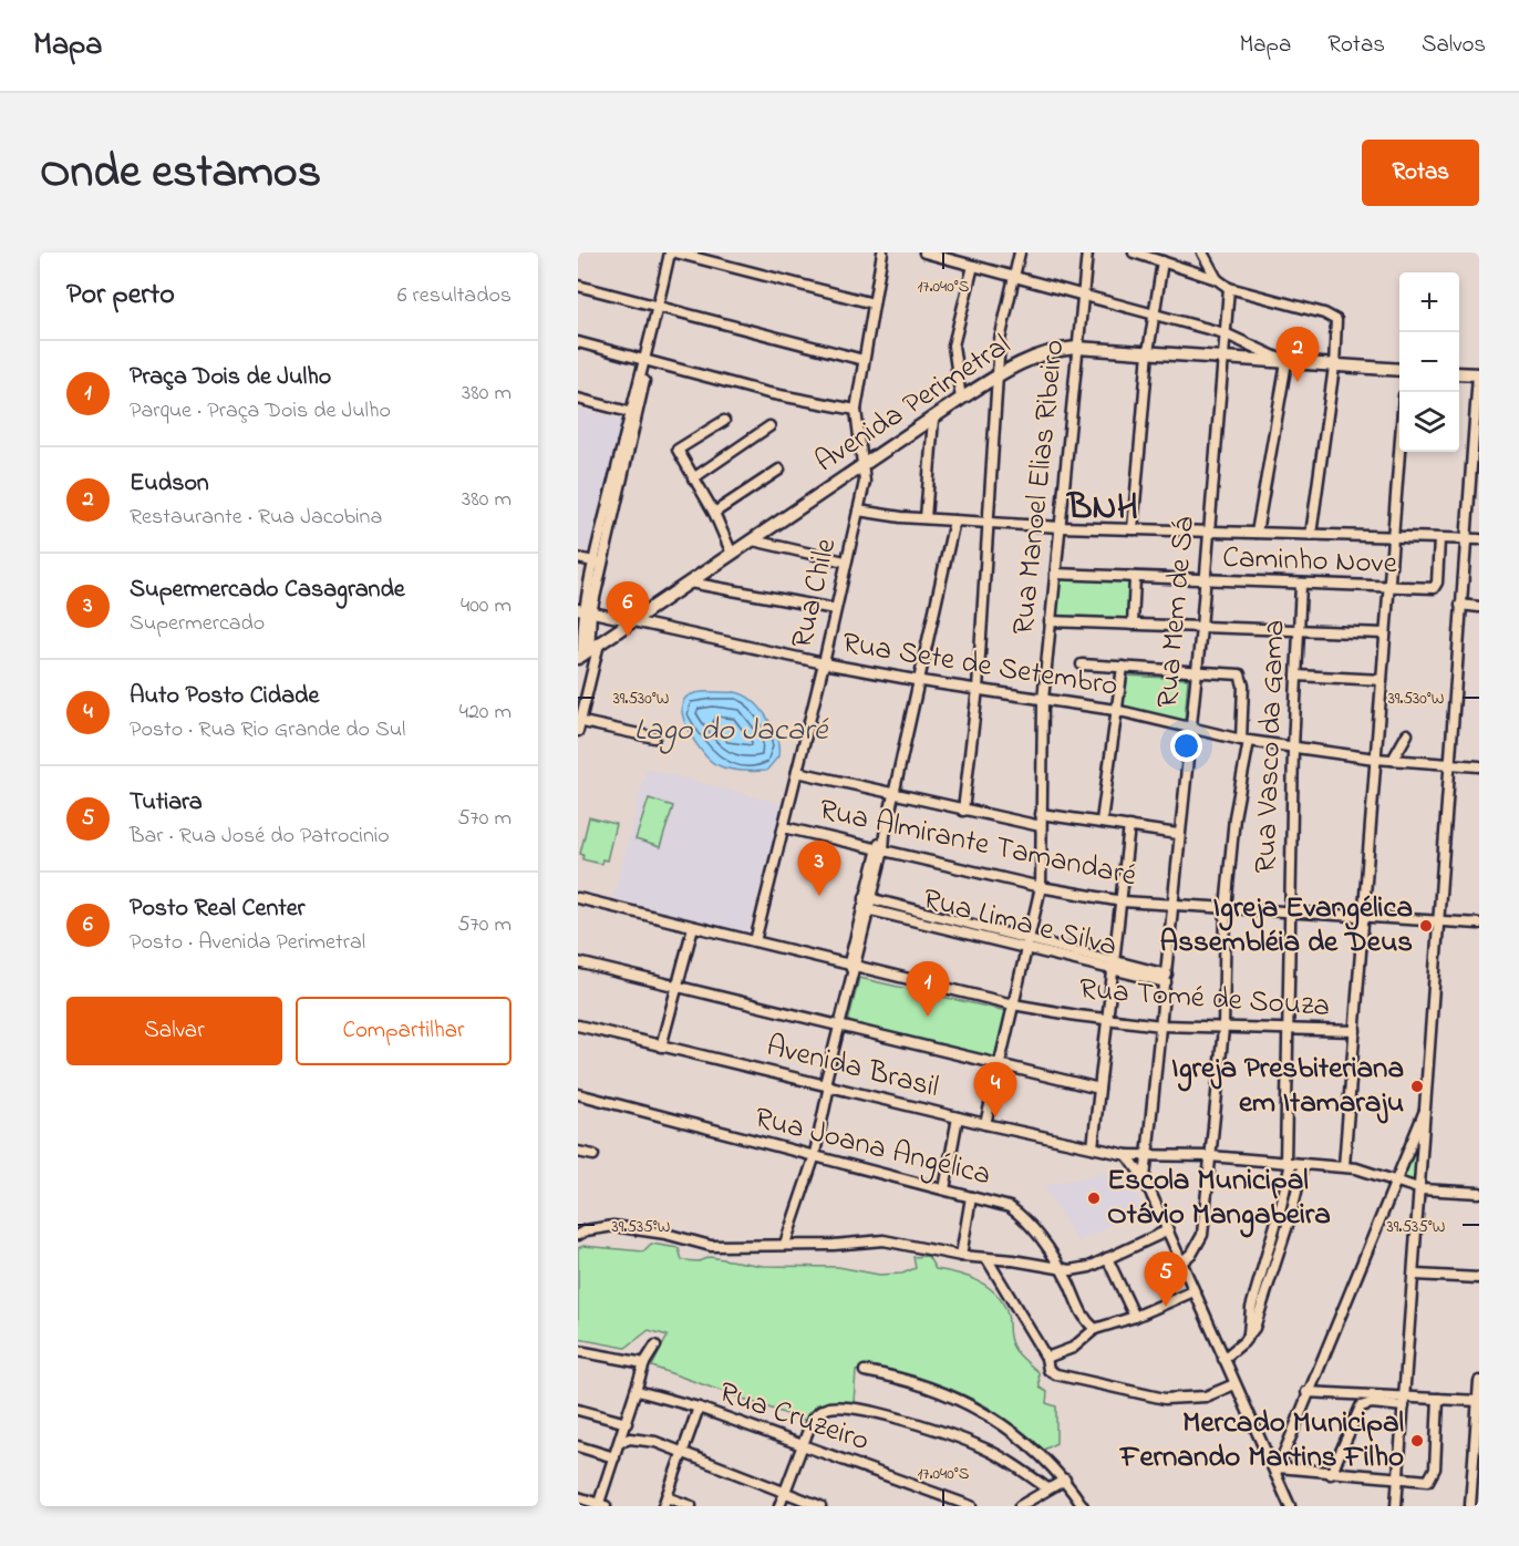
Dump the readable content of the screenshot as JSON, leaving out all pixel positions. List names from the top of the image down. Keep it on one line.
{"streets":{"main road":["Avenida Perimetral"],"street":["Rua Manoel Elias Ribeiro","Caminho Nove","Rua Chile","Rua Mem de Sá","Rua Sete de Setembro","Rua Vasco da Gama","Rua Almirante Tamandaré","Rua Lima e Silva","Rua Tomé de Souza","Avenida Brasil","Rua Joana Angélica","Rua Cruzeiro"]},"crossings":[["Avenida Perimetral","Rua Manoel Elias Ribeiro"],["Avenida Perimetral","Rua Chile"],["Avenida Perimetral","Rua Mem de Sá"],["Avenida Perimetral","Rua Sete de Setembro"],["Rua Manoel Elias Ribeiro","Caminho Nove"],["Rua Manoel Elias Ribeiro","Rua Sete de Setembro"],["Rua Manoel Elias Ribeiro","Rua Almirante Tamandaré"],["Rua Manoel Elias Ribeiro","Rua Lima e Silva"],["Rua Manoel Elias Ribeiro","Rua Tomé de Souza"],["Rua Manoel Elias Ribeiro","Avenida Brasil"],["Caminho Nove","Rua Mem de Sá"],["Caminho Nove","Rua Vasco da Gama"],["Rua Chile","Rua Sete de Setembro"],["Rua Chile","Rua Almirante Tamandaré"],["Rua Chile","Rua Tomé de Souza"],["Rua Mem de Sá","Rua Sete de Setembro"],["Rua Mem de Sá","Rua Almirante Tamandaré"],["Rua Mem de Sá","Rua Lima e Silva"],["Rua Mem de Sá","Rua Tomé de Souza"],["Rua Mem de Sá","Avenida Brasil"],["Rua Sete de Setembro","Rua Vasco da Gama"],["Rua Vasco da Gama","Rua Almirante Tamandaré"],["Rua Vasco da Gama","Rua Tomé de Souza"],["Rua Vasco da Gama","Avenida Brasil"]],"districts":["BNH"],"water":["Lago do Jacaré"],"places":["Igreja Evangélica Assembléia de Deus","Igreja Presbiteriana em Itamaraju","Escola Municipal Otávio Mangabeira","Mercado Municipal Fernando Martins Filho"],"page":{"header":"Mapa","nav":["Mapa","Rotas","Salvos"],"title":"Onde estamos","buttons":["Rotas",["Salvar","Compartilhar"]],"heading":["Por perto","6 resultados"],"map_buttons":["+","−"],"pins":["2","6","3","1","4","5"],"list":[{"mark":"1","name":"Praça Dois de Julho","note":"Parque · Praça Dois de Julho","value":"380 m"},{"mark":"2","name":"Eudson","note":"Restaurante · Rua Jacobina","value":"380 m"},{"mark":"3","name":"Supermercado Casagrande","note":"Supermercado","value":"400 m"},{"mark":"4","name":"Auto Posto Cidade","note":"Posto · Rua Rio Grande do Sul","value":"420 m"},{"mark":"5","name":"Tutiara","note":"Bar · Rua José do Patrocinio","value":"570 m"},{"mark":"6","name":"Posto Real Center","note":"Posto · Avenida Perimetral","value":"570 m"}]},"coordinates":["17.040°S","39.530°W","39.535°W"]}
